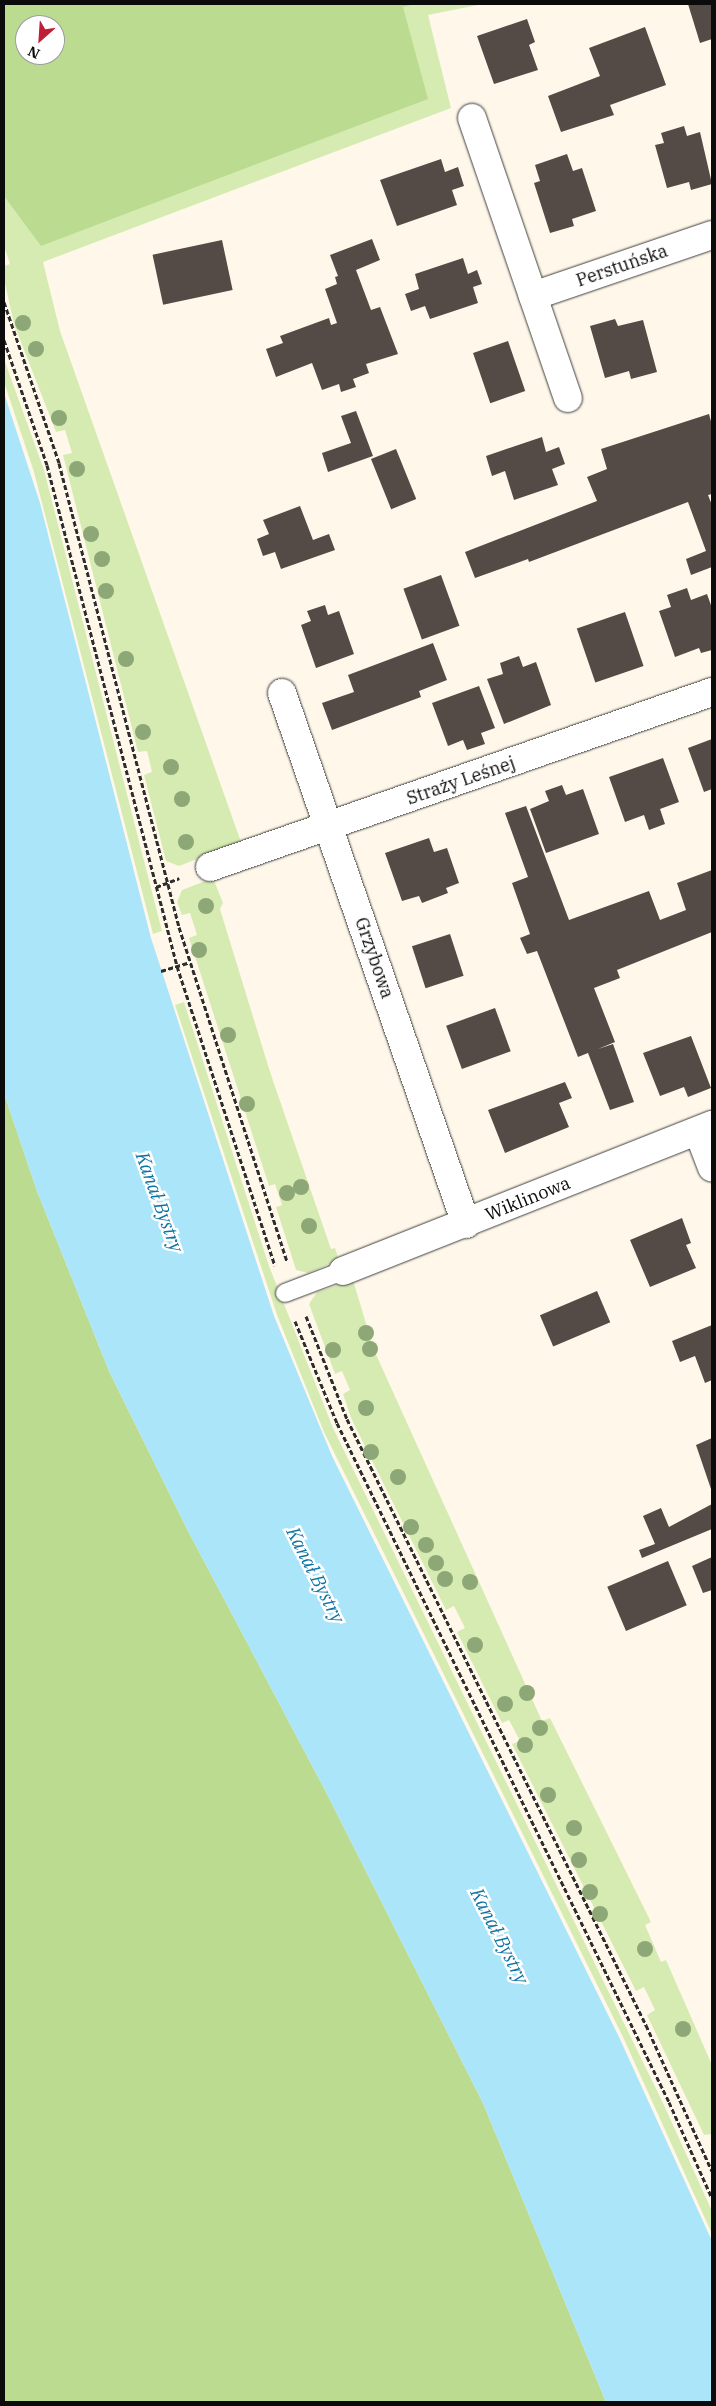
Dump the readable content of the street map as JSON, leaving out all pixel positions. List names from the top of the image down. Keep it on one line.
{"streets":{"street":["Perstuńska","Straży Leśnej","Grzybowa","Wiklinowa"]},"crossings":[["Straży Leśnej","Grzybowa"],["Grzybowa","Wiklinowa"]],"water":["Kanał Bystry"],"north":"bottom left"}
